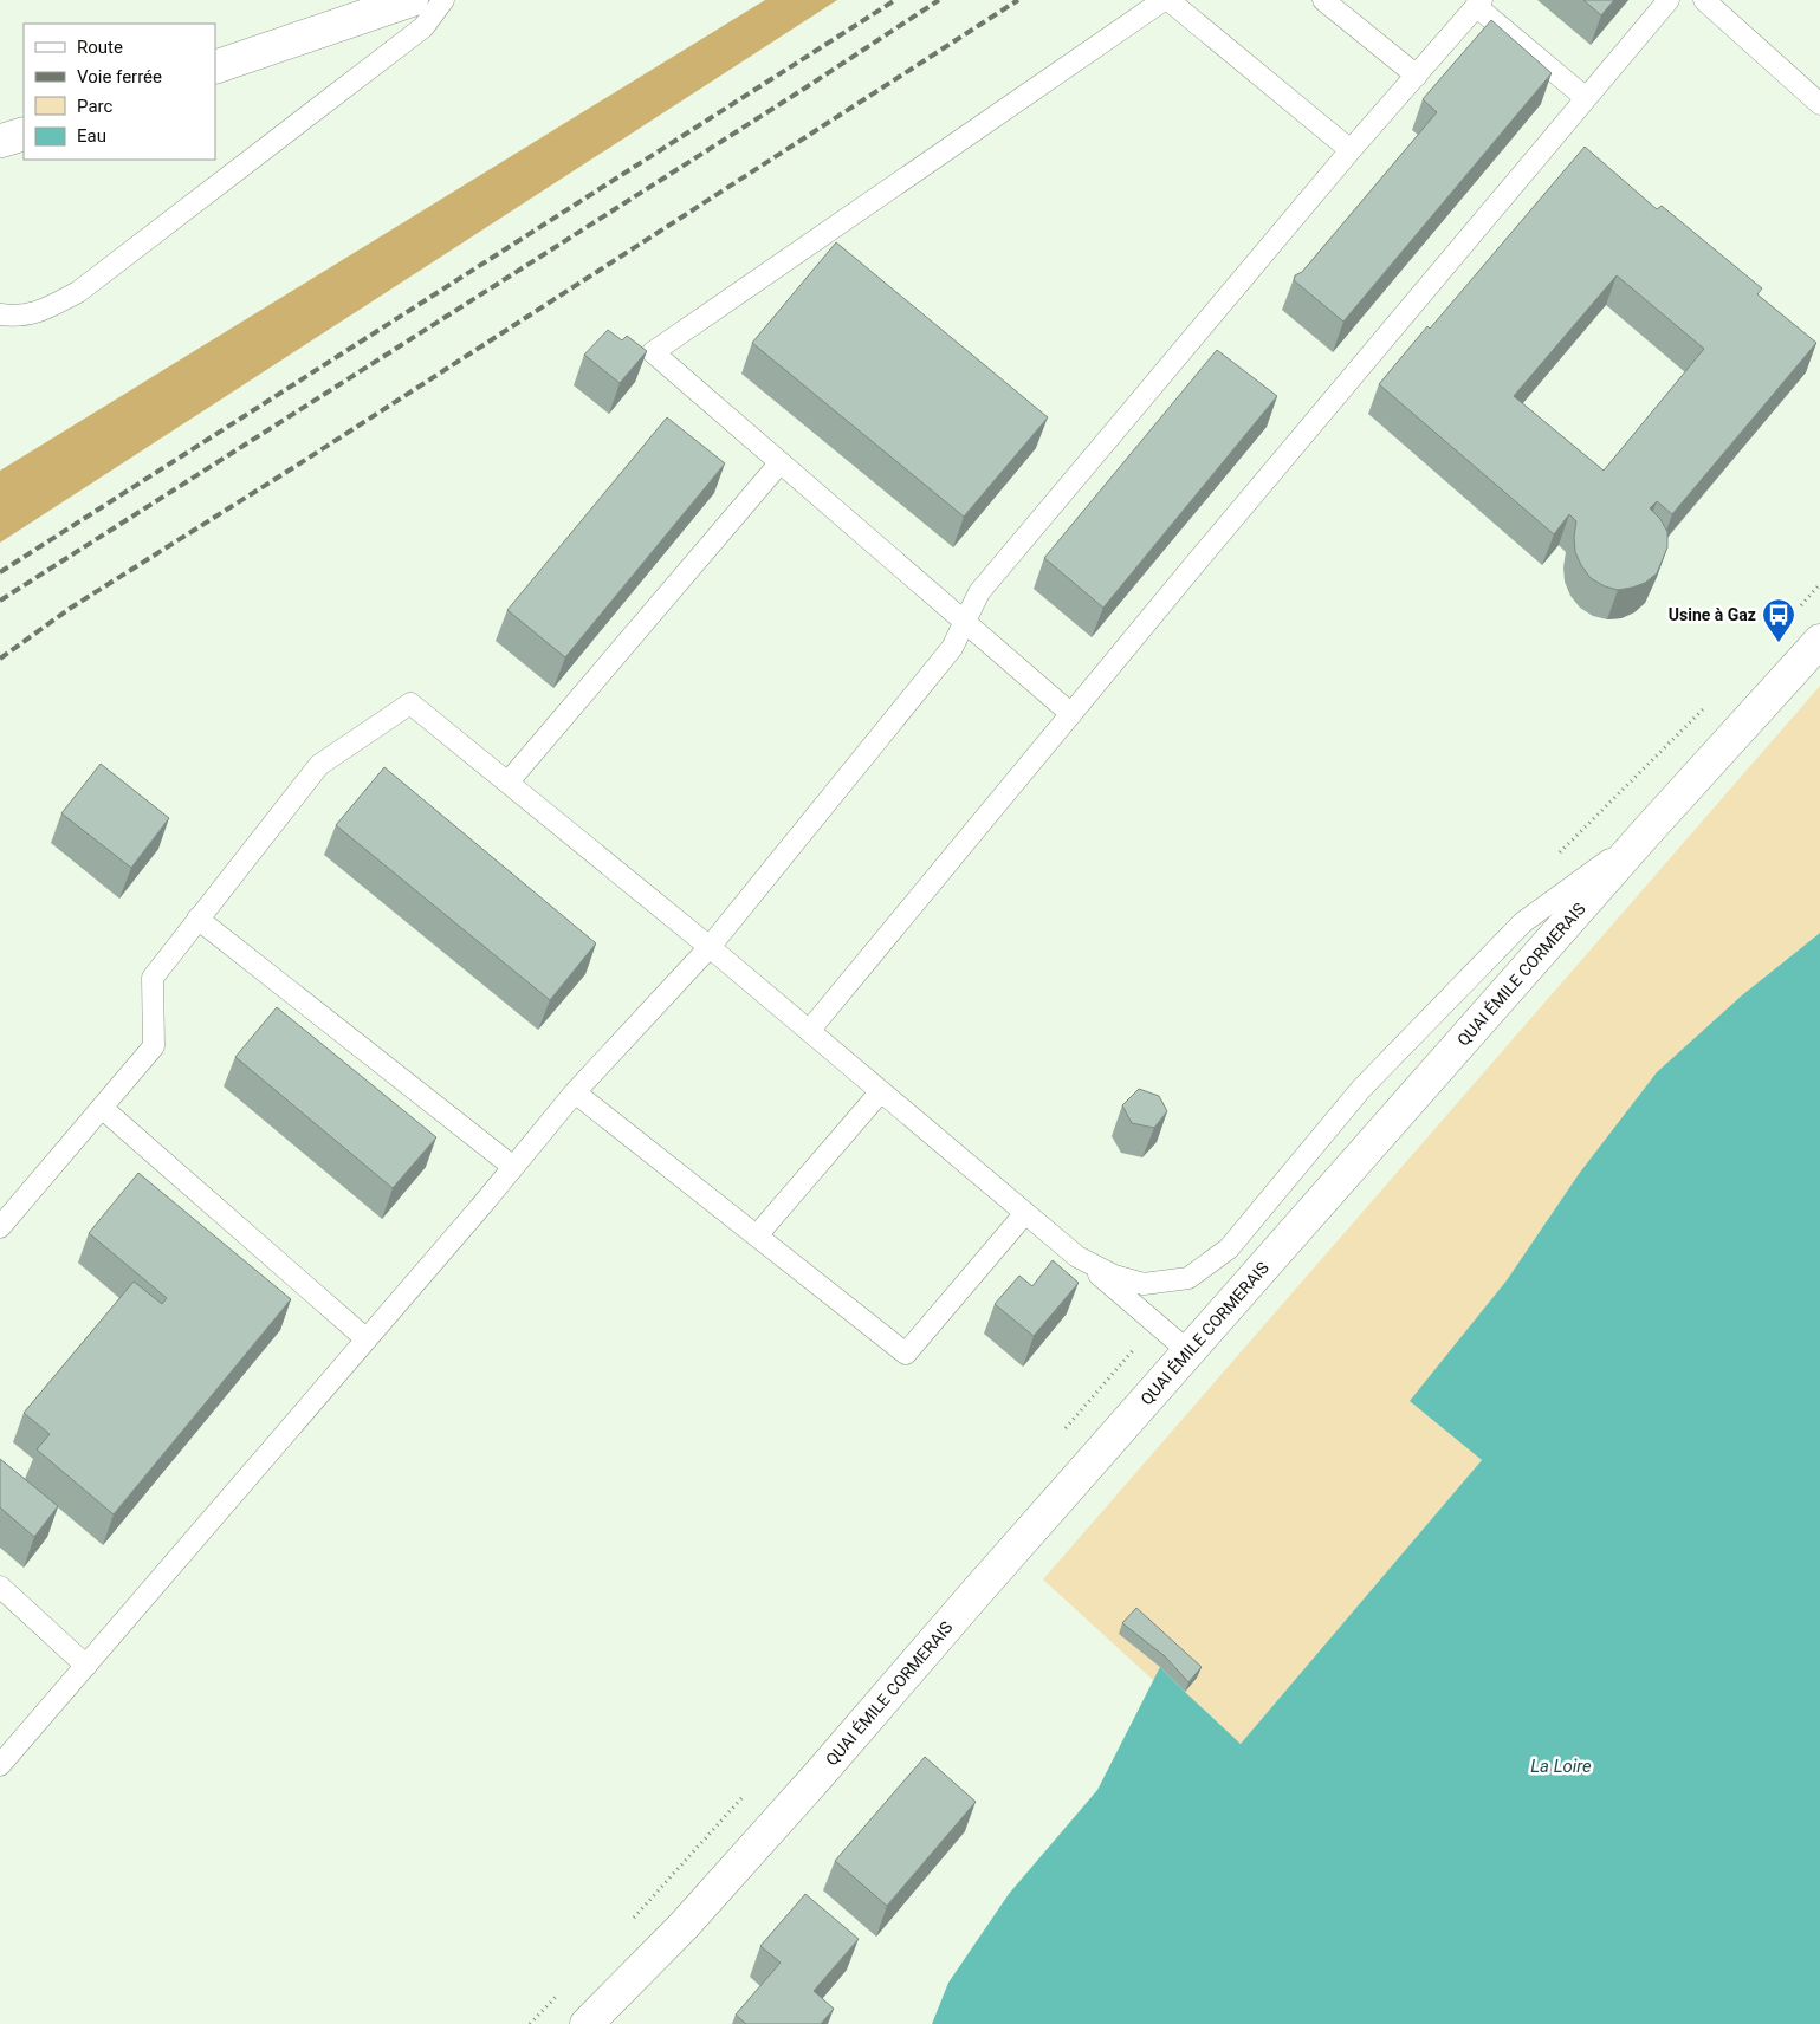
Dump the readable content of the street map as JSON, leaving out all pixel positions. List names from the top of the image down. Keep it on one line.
{"streets":{"main road":["QUAI ÉMILE CORMERAIS"]},"water":["La Loire"],"places":{"bus stop":["Usine à Gaz"]},"legend":["Route","Voie ferrée","Parc","Eau"]}
